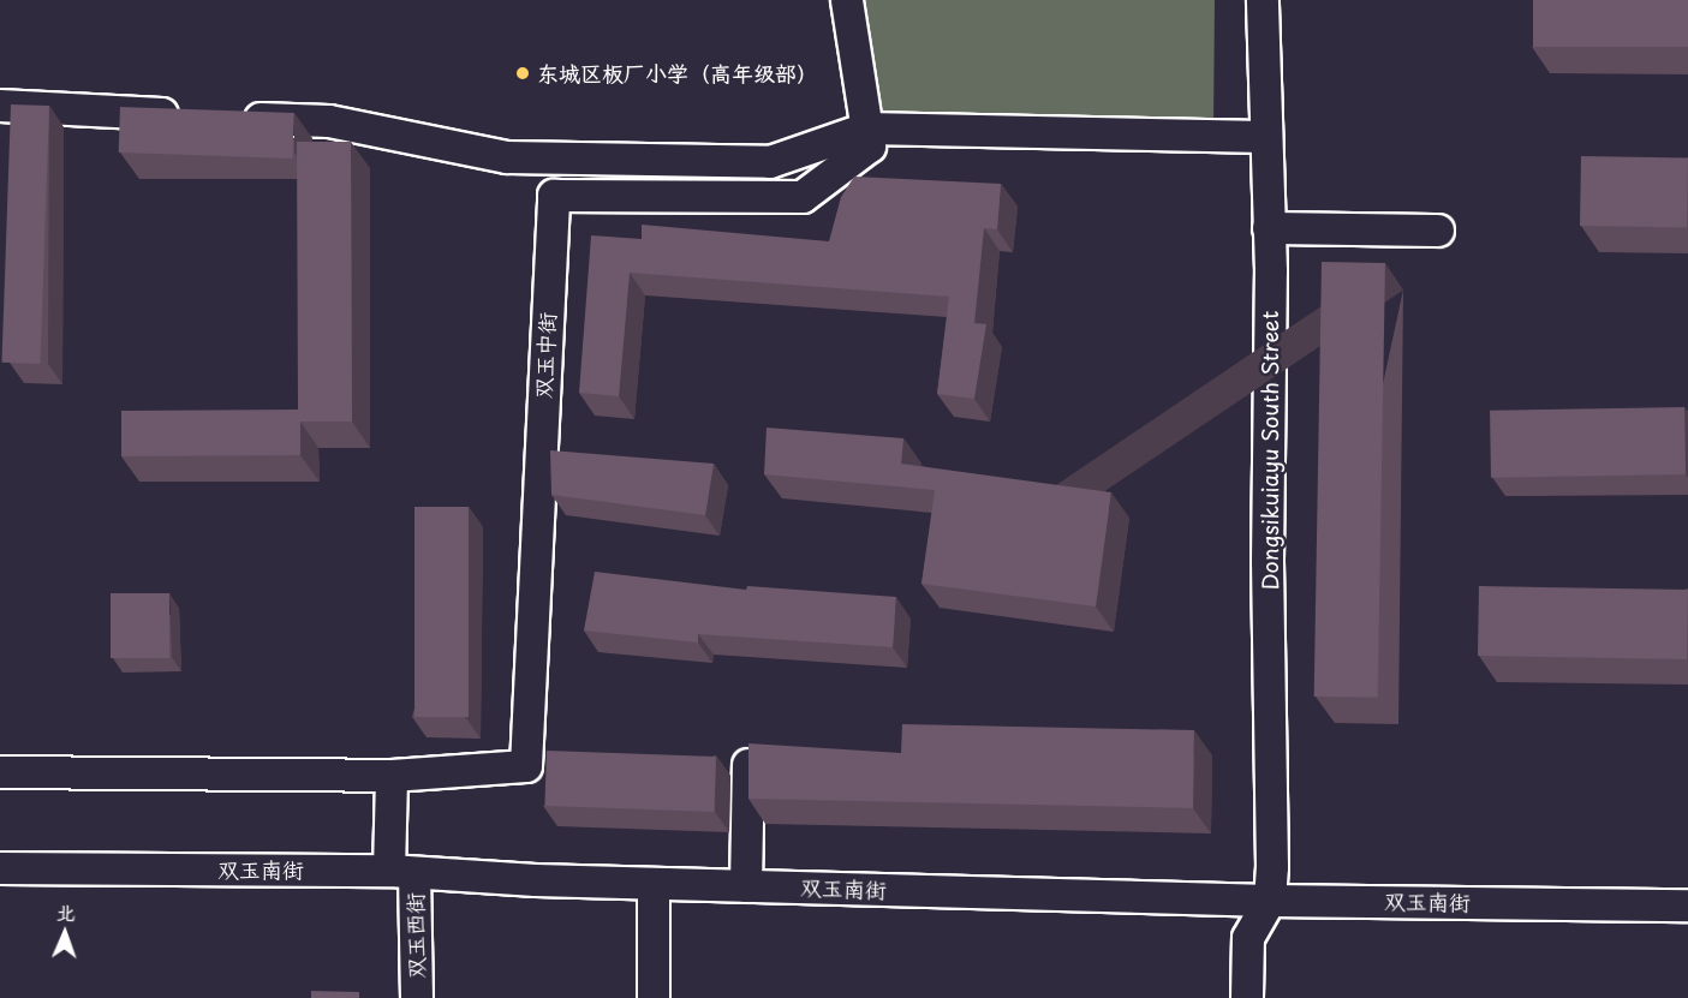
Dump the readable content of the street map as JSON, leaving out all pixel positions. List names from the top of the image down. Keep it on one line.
{"streets":{"street":["双玉中街","Dongsikuiayu South Street","双玉南街","双玉西街"]},"crossings":[["Dongsikuiayu South Street","双玉南街"],["双玉南街","双玉西街"]],"places":["东城区板厂小学（高年级部）"],"north":"top"}
